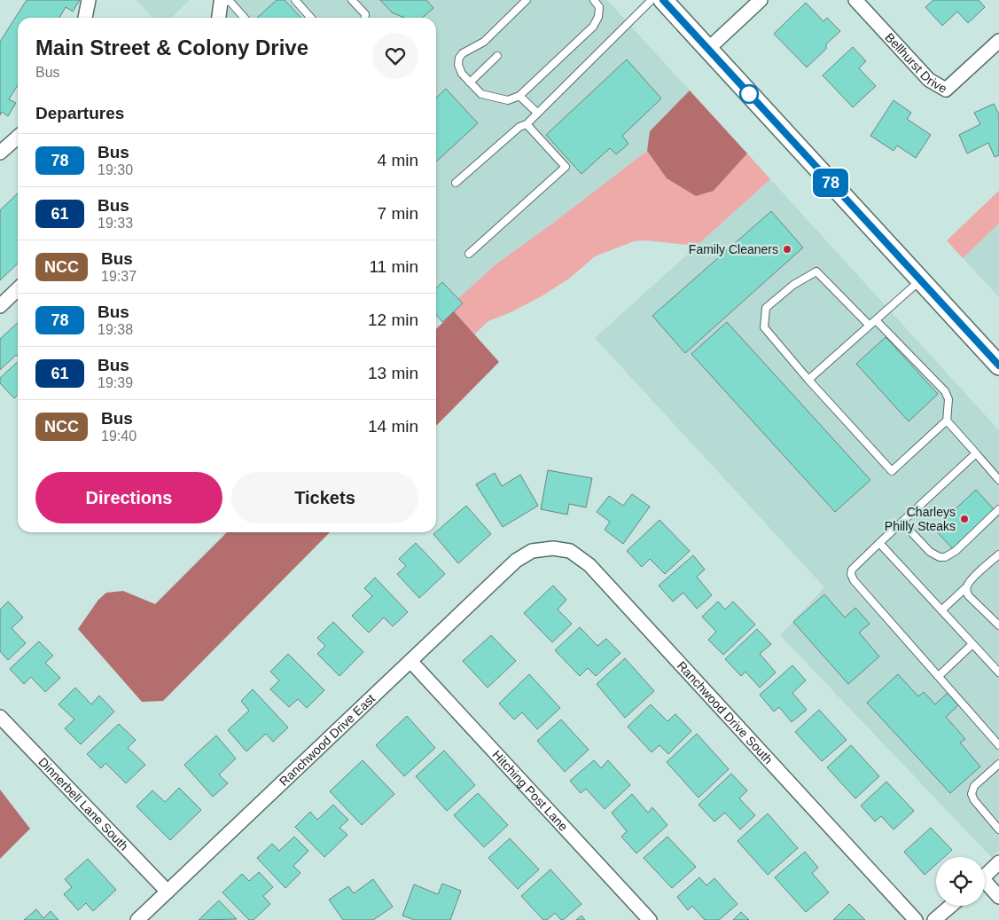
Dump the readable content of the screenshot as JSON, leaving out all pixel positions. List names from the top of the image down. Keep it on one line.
{"streets":{"street":["Bellhurst Drive","Ranchwood Drive South","Ranchwood Drive East","Hitching Post Lane","Dinnerbell Lane South"]},"crossings":[["Ranchwood Drive South","Ranchwood Drive East"],["Ranchwood Drive East","Hitching Post Lane"],["Ranchwood Drive East","Dinnerbell Lane South"]],"places":["Family Cleaners","Charleys Philly Steaks"],"lines":["bus line 78"],"page":{"on_map":"78","heading":[["Main Street & Colony Drive","Bus"],"Departures"],"list":[{"mark":"78","name":"Bus","note":"19:30","value":"4 min"},{"mark":"61","name":"Bus","note":"19:33","value":"7 min"},{"mark":"NCC","name":"Bus","note":"19:37","value":"11 min"},{"mark":"78","name":"Bus","note":"19:38","value":"12 min"},{"mark":"61","name":"Bus","note":"19:39","value":"13 min"},{"mark":"NCC","name":"Bus","note":"19:40","value":"14 min"}],"buttons":["Directions","Tickets"]}}
